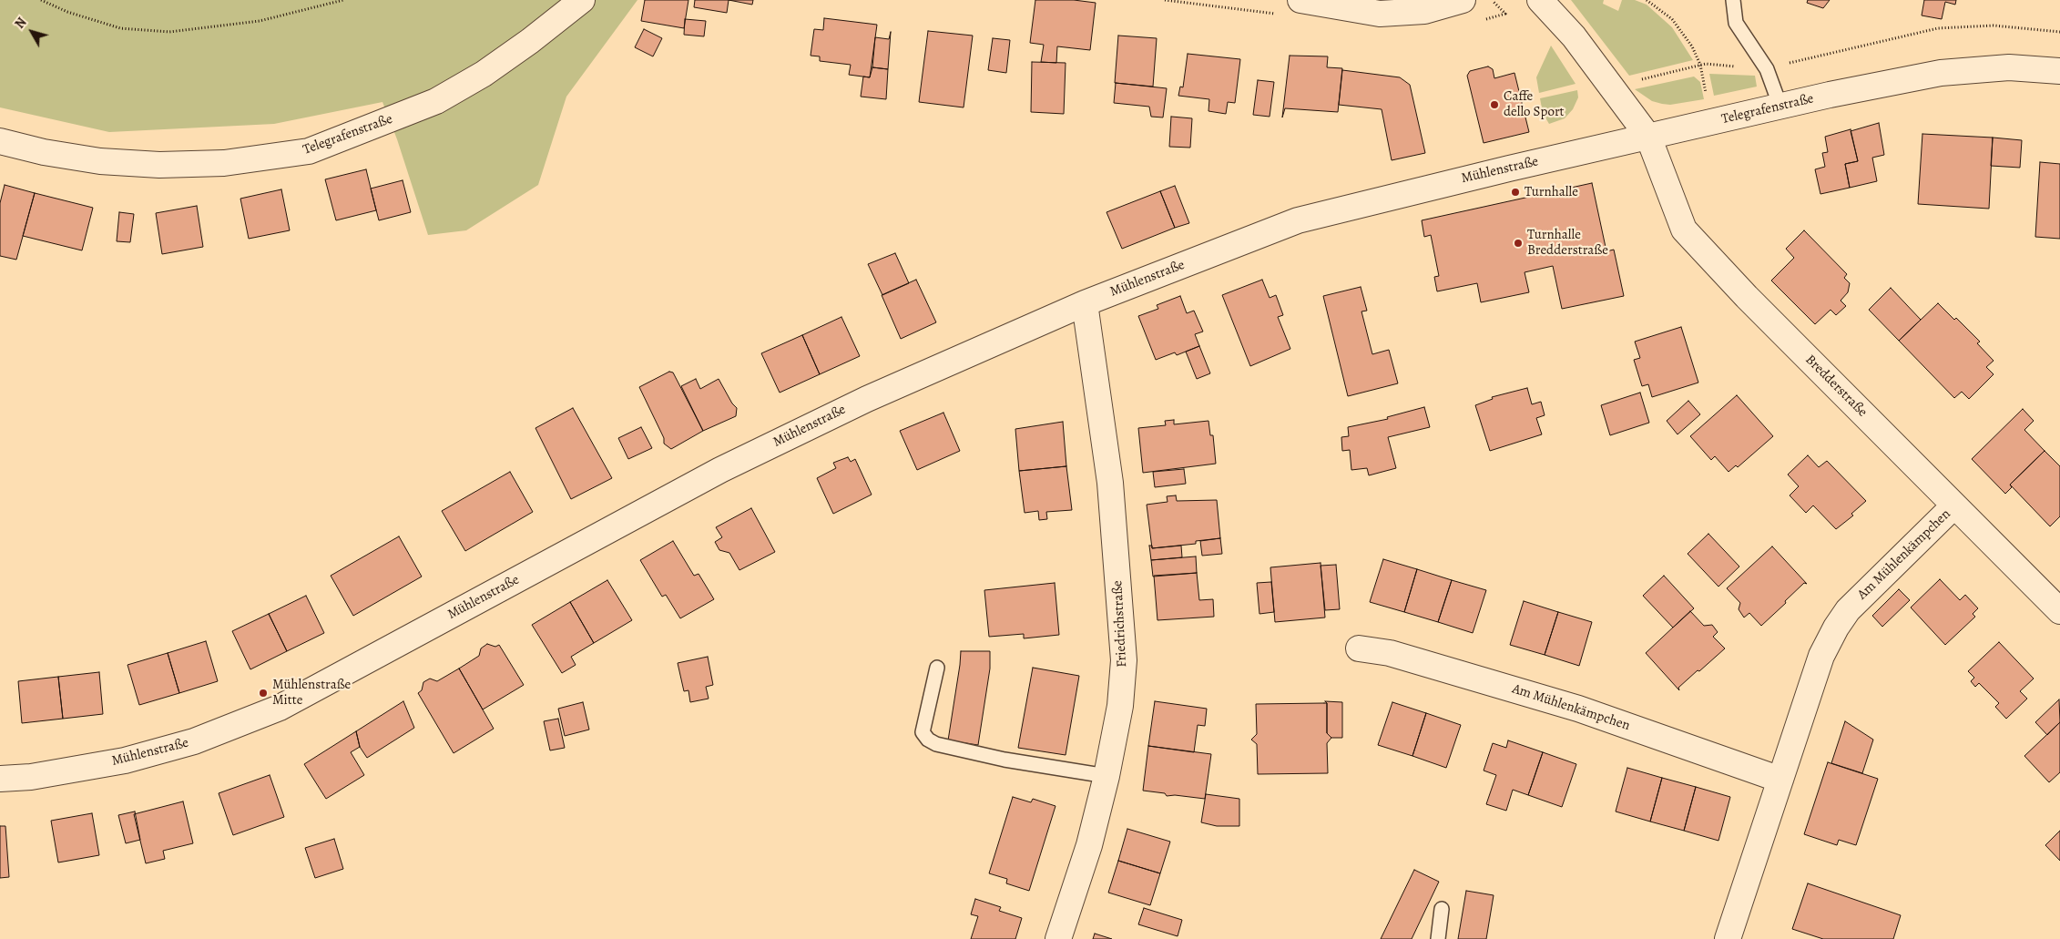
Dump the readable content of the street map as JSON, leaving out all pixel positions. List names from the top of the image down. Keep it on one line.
{"streets":{"street":["Telegrafenstraße","Mühlenstraße","Bredderstraße","Am Mühlenkämpchen","Friedrichstraße"]},"crossings":[["Telegrafenstraße","Mühlenstraße"],["Telegrafenstraße","Bredderstraße"],["Mühlenstraße","Bredderstraße"],["Mühlenstraße","Friedrichstraße"],["Bredderstraße","Am Mühlenkämpchen"]],"places":["Caffe dello Sport","Turnhalle","Turnhalle Bredderstraße","Mühlenstraße Mitte"],"north":"top left"}
